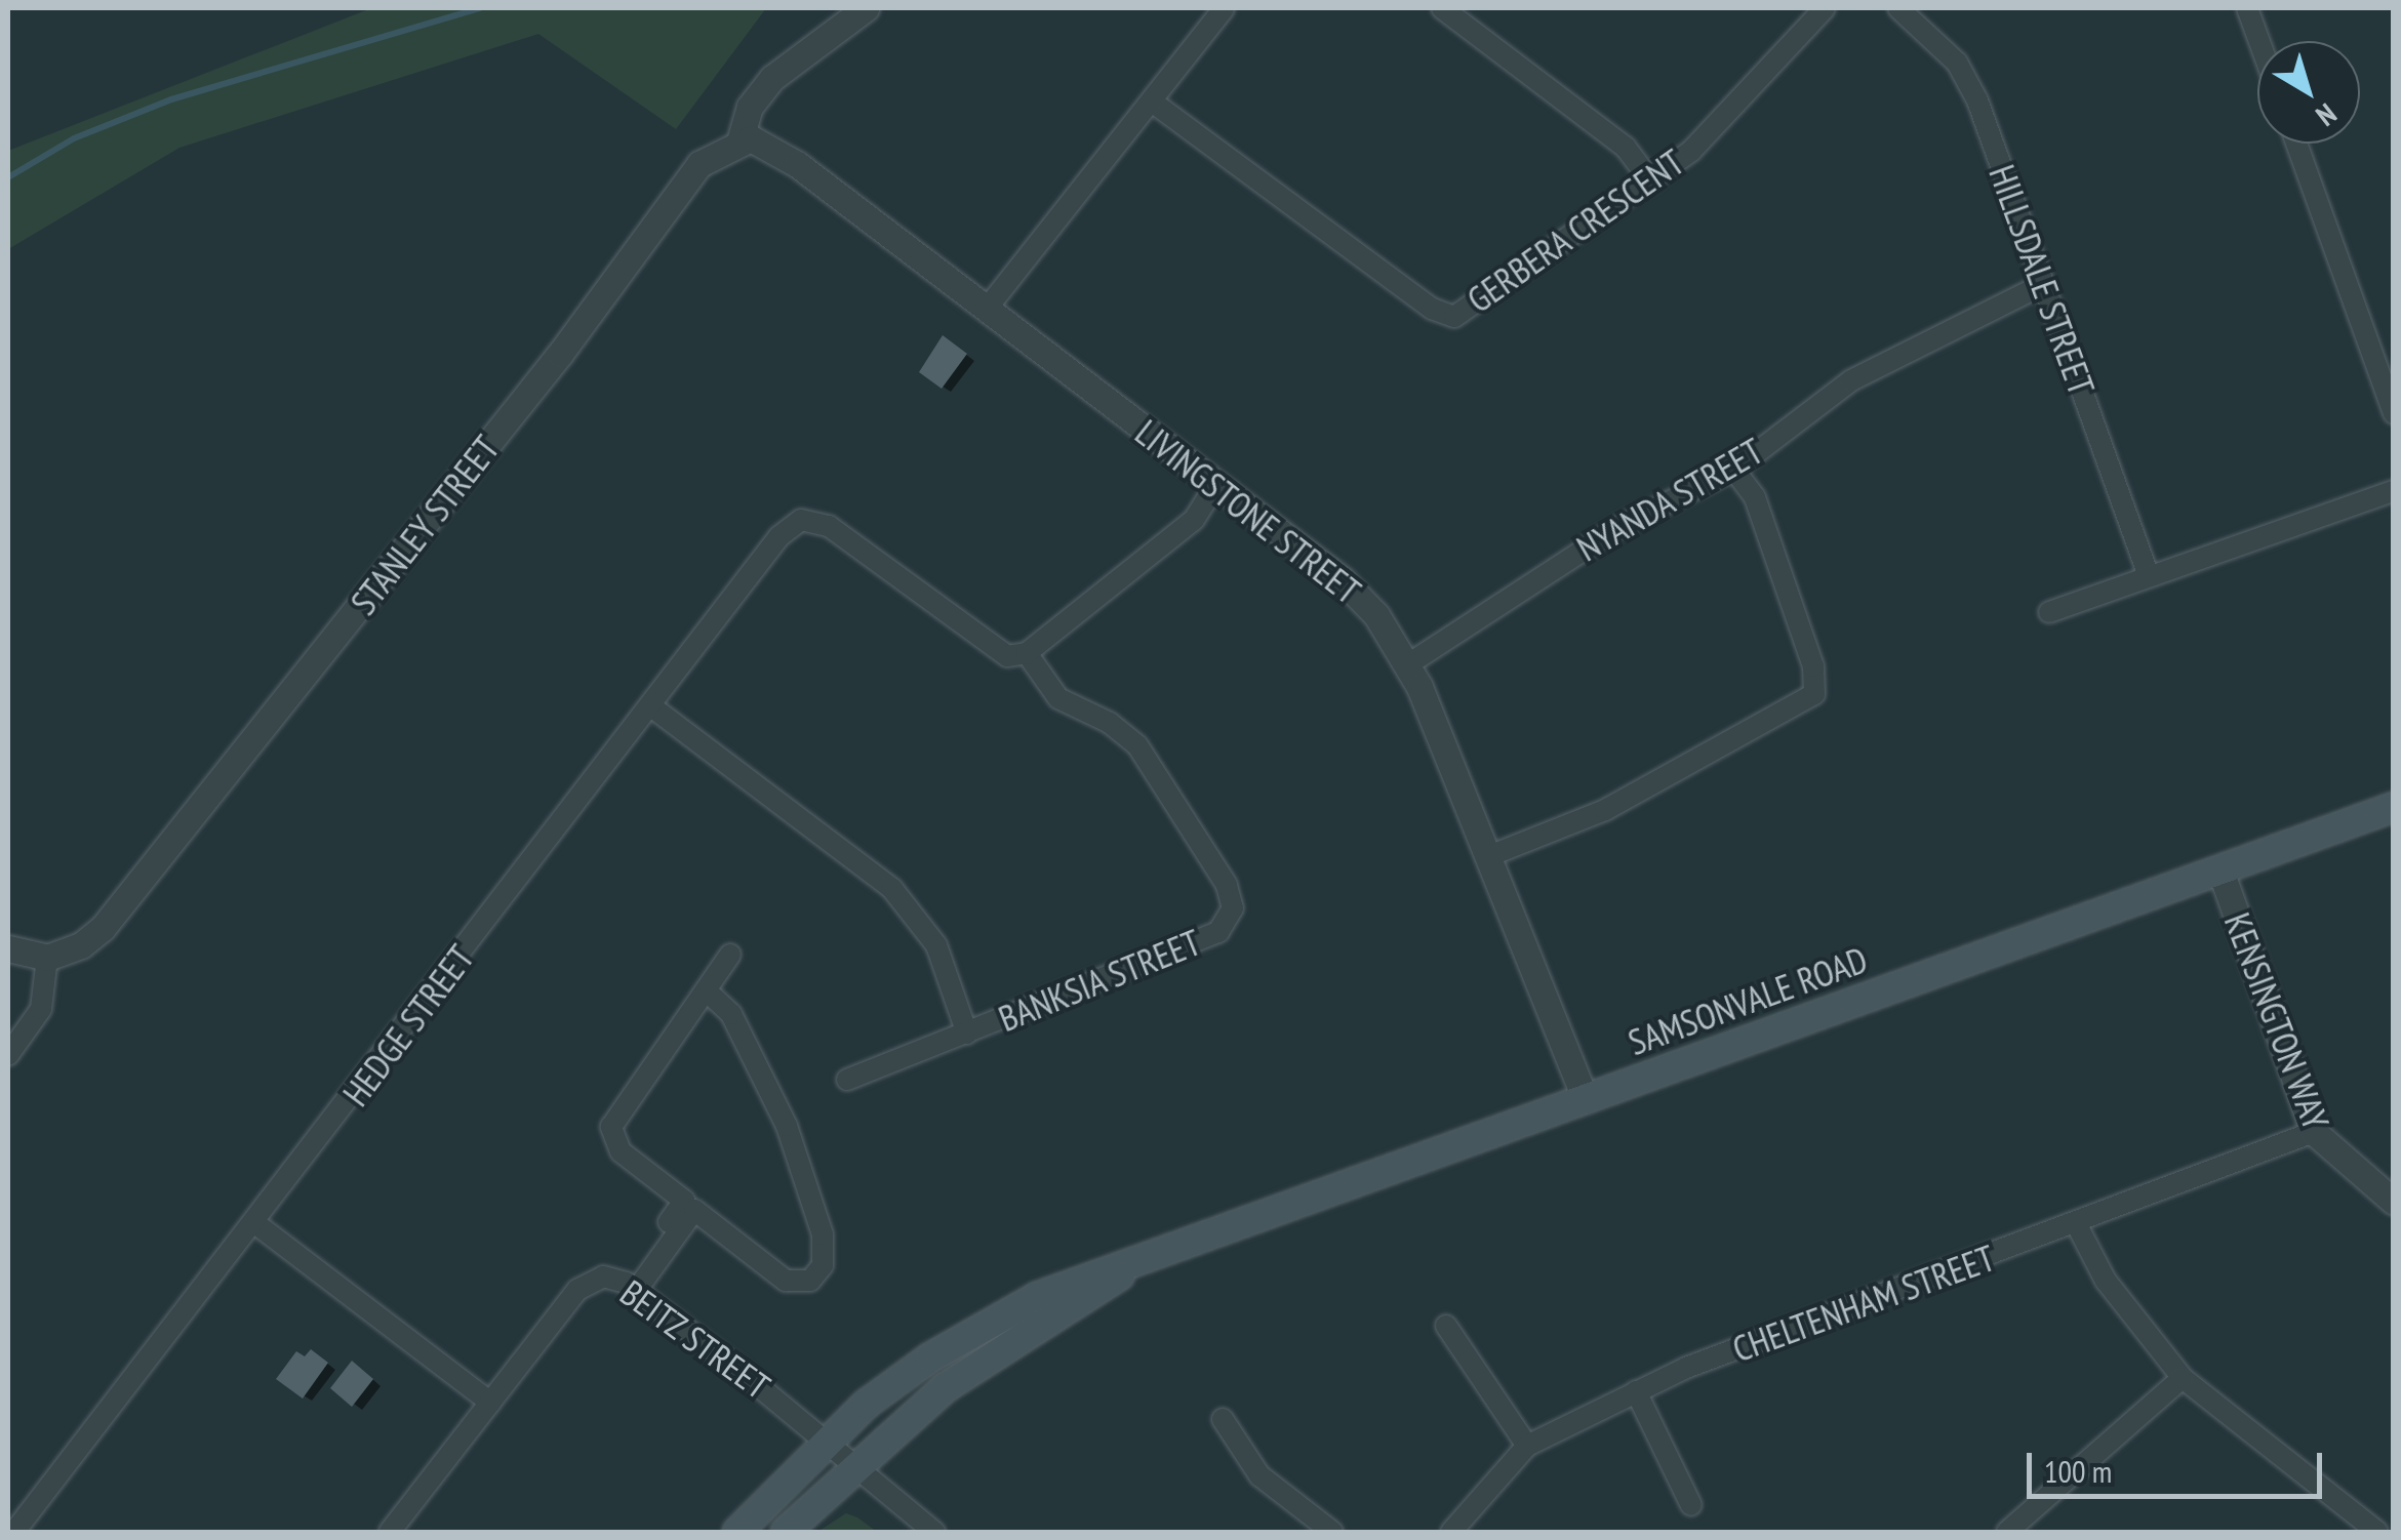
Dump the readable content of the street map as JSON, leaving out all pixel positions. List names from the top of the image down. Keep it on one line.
{"streets":{"main road":["SAMSONVALE ROAD"],"street":["GERBERA CRESCENT","HILLSDALE STREET","NYANDA STREET","LIVINGSTONE STREET","STANLEY STREET","BANKSIA STREET","KENSINGTON WAY","HEDGE STREET","CHELTENHAM STREET","BEITZ STREET"]},"crossings":[["HILLSDALE STREET","NYANDA STREET"],["NYANDA STREET","LIVINGSTONE STREET"],["LIVINGSTONE STREET","STANLEY STREET"],["LIVINGSTONE STREET","SAMSONVALE ROAD"],["BANKSIA STREET","HEDGE STREET"],["SAMSONVALE ROAD","KENSINGTON WAY"],["SAMSONVALE ROAD","BEITZ STREET"],["KENSINGTON WAY","CHELTENHAM STREET"]],"scale_bar":"100 m","north":"bottom right"}
